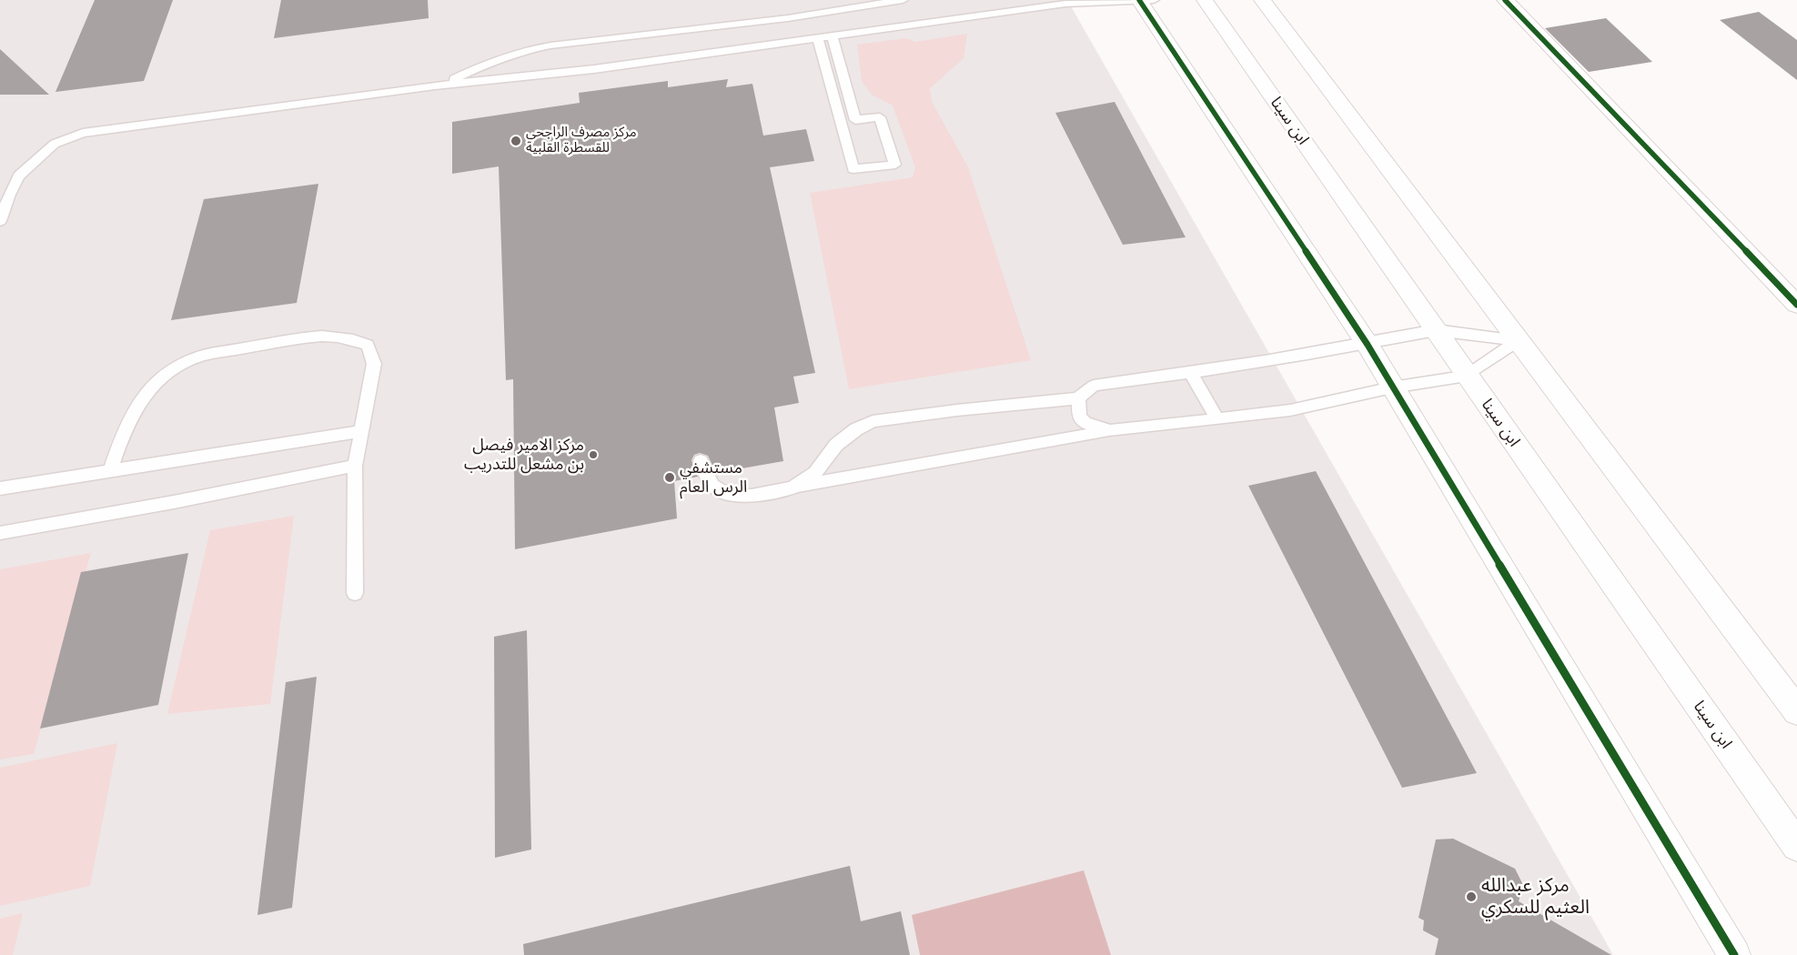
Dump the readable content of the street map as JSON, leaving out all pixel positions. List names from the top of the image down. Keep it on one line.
{"streets":{"street":["ابن سينا"]},"places":["مركز مصرف الراجحي للقسطرة القلبية","مركز الامير فيصل بن مشعل للتدريب","مستشفي الرس العام","مركز عبدالله العثيم للسكري"]}
